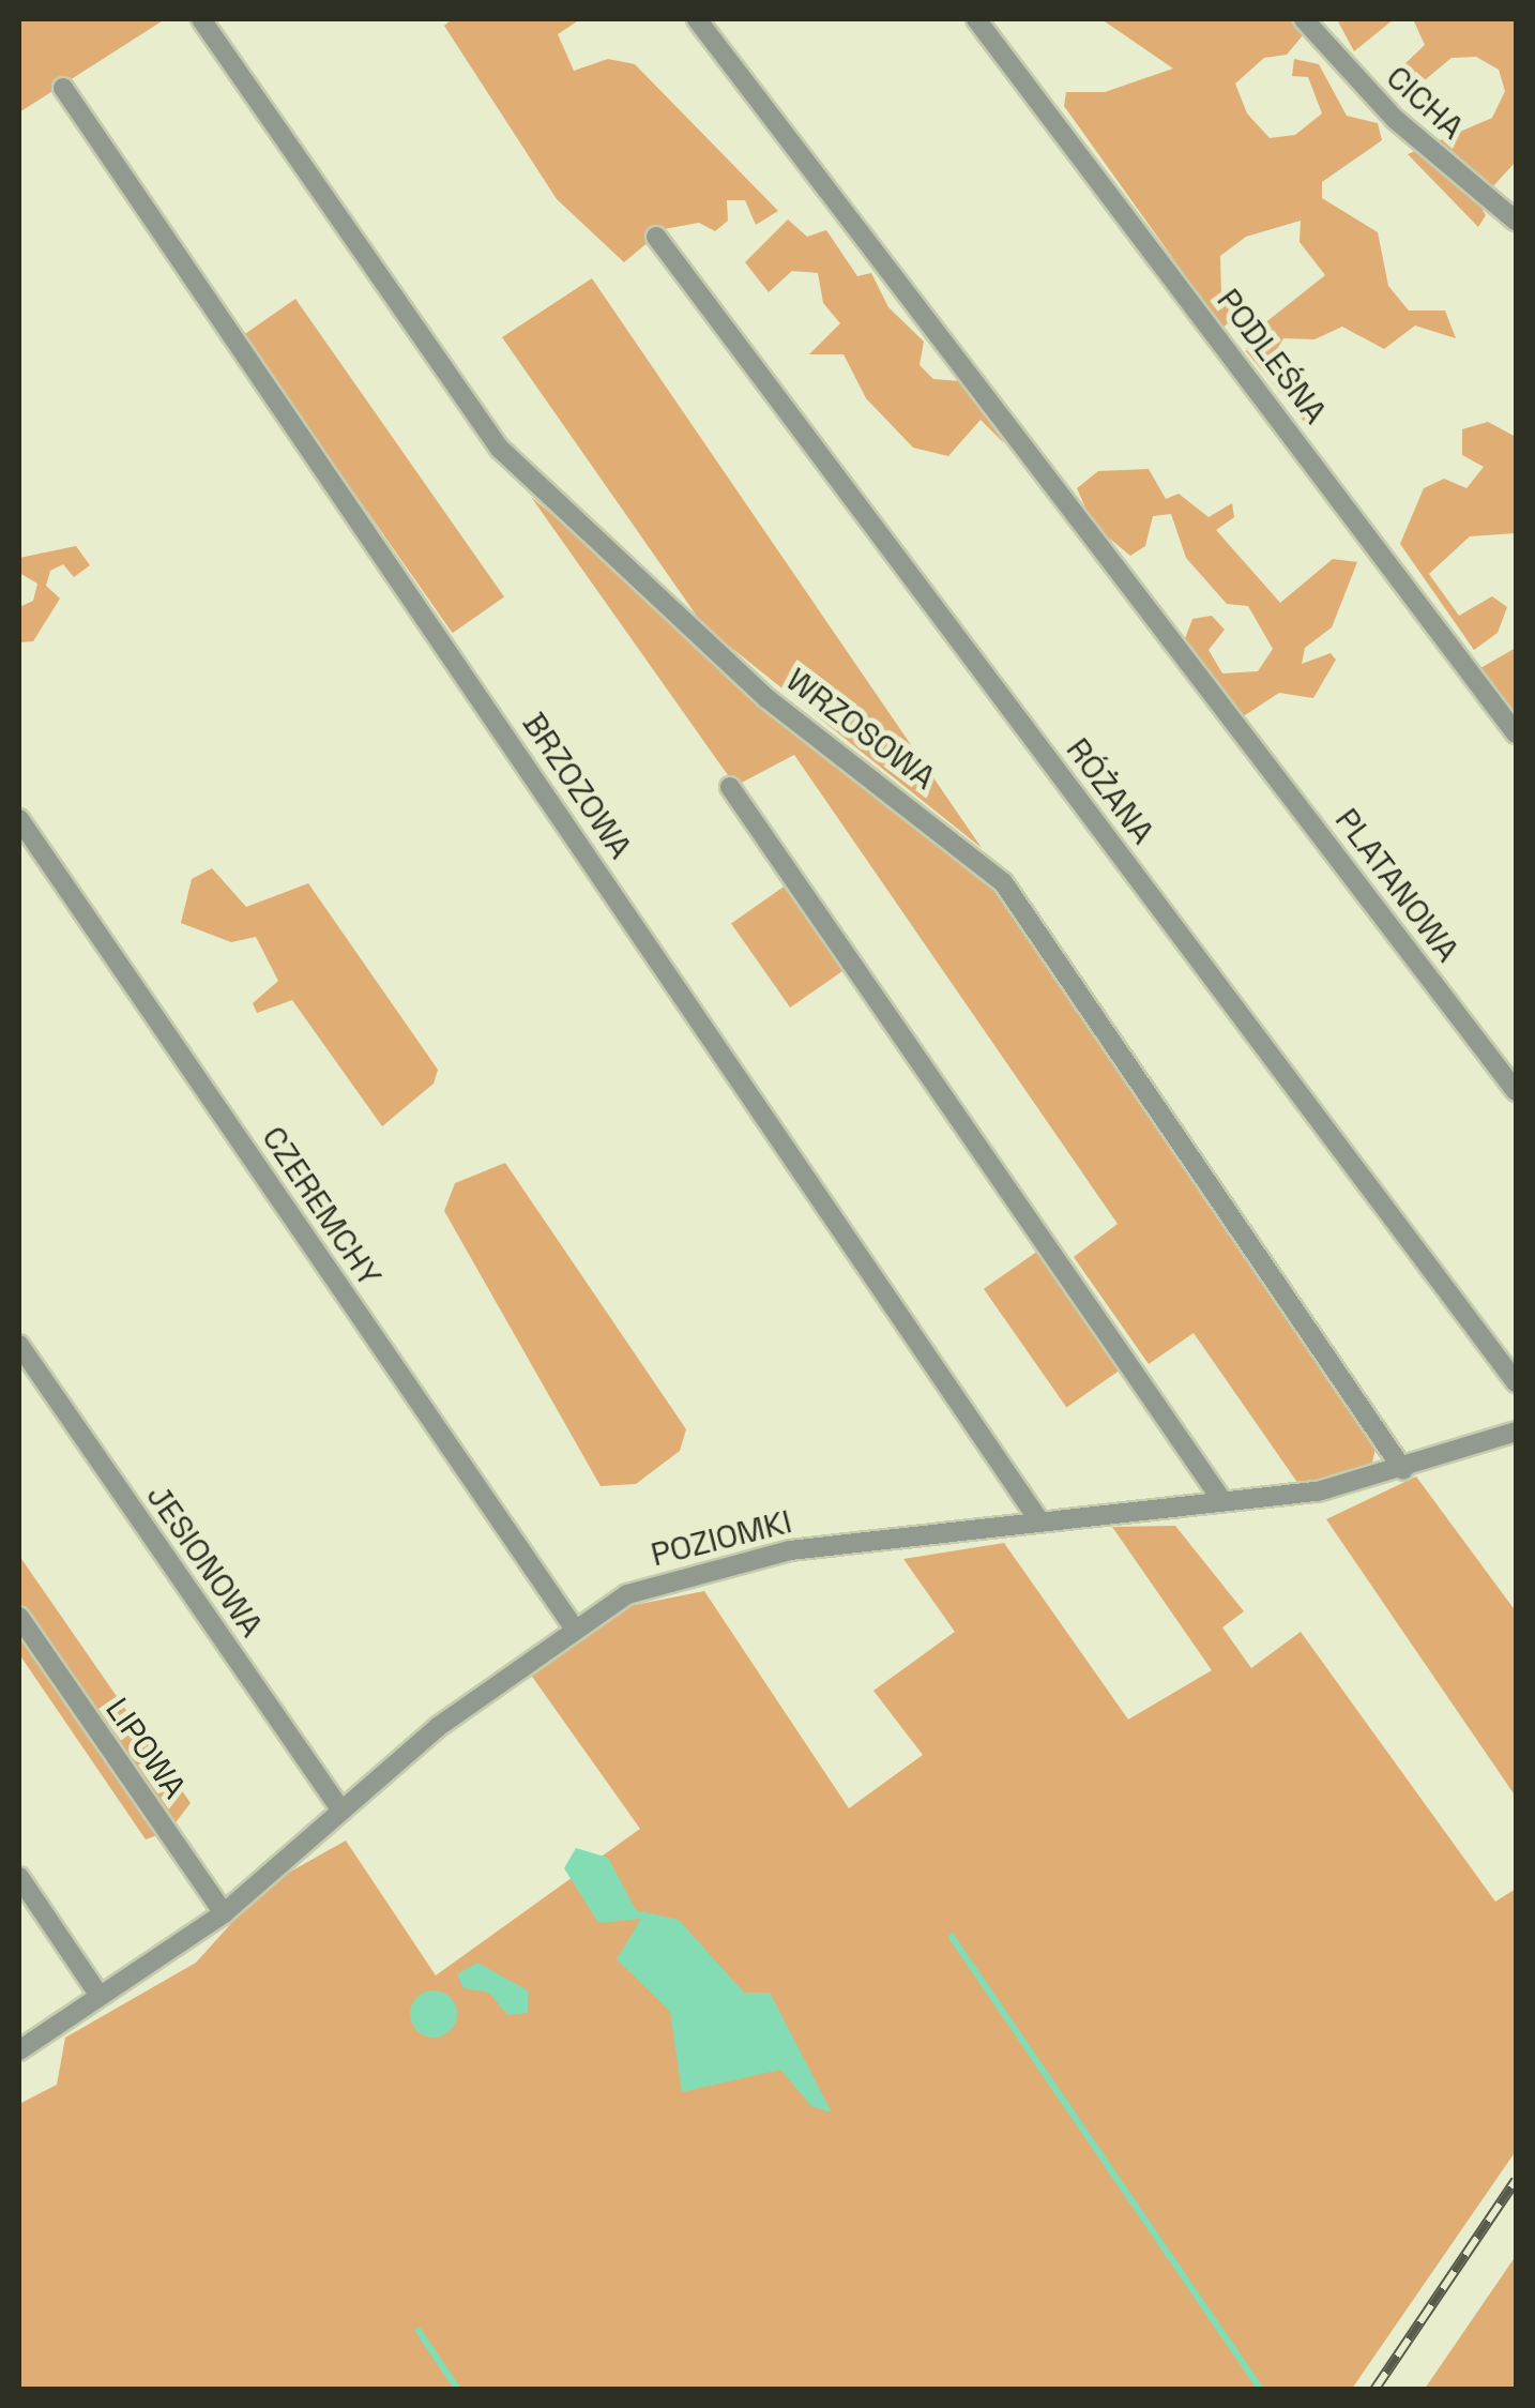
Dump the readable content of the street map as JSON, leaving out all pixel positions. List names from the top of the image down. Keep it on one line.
{"streets":{"street":["CICHA","PODLEŚNA","WRZOSOWA","BRZOZOWA","RÓŻANA","PLATANOWA","CZEREMCHY","POZIOMKI","JESIONOWA","LIPOWA"]},"crossings":[["WRZOSOWA","POZIOMKI"],["BRZOZOWA","POZIOMKI"],["CZEREMCHY","POZIOMKI"],["POZIOMKI","JESIONOWA"],["POZIOMKI","LIPOWA"]]}
